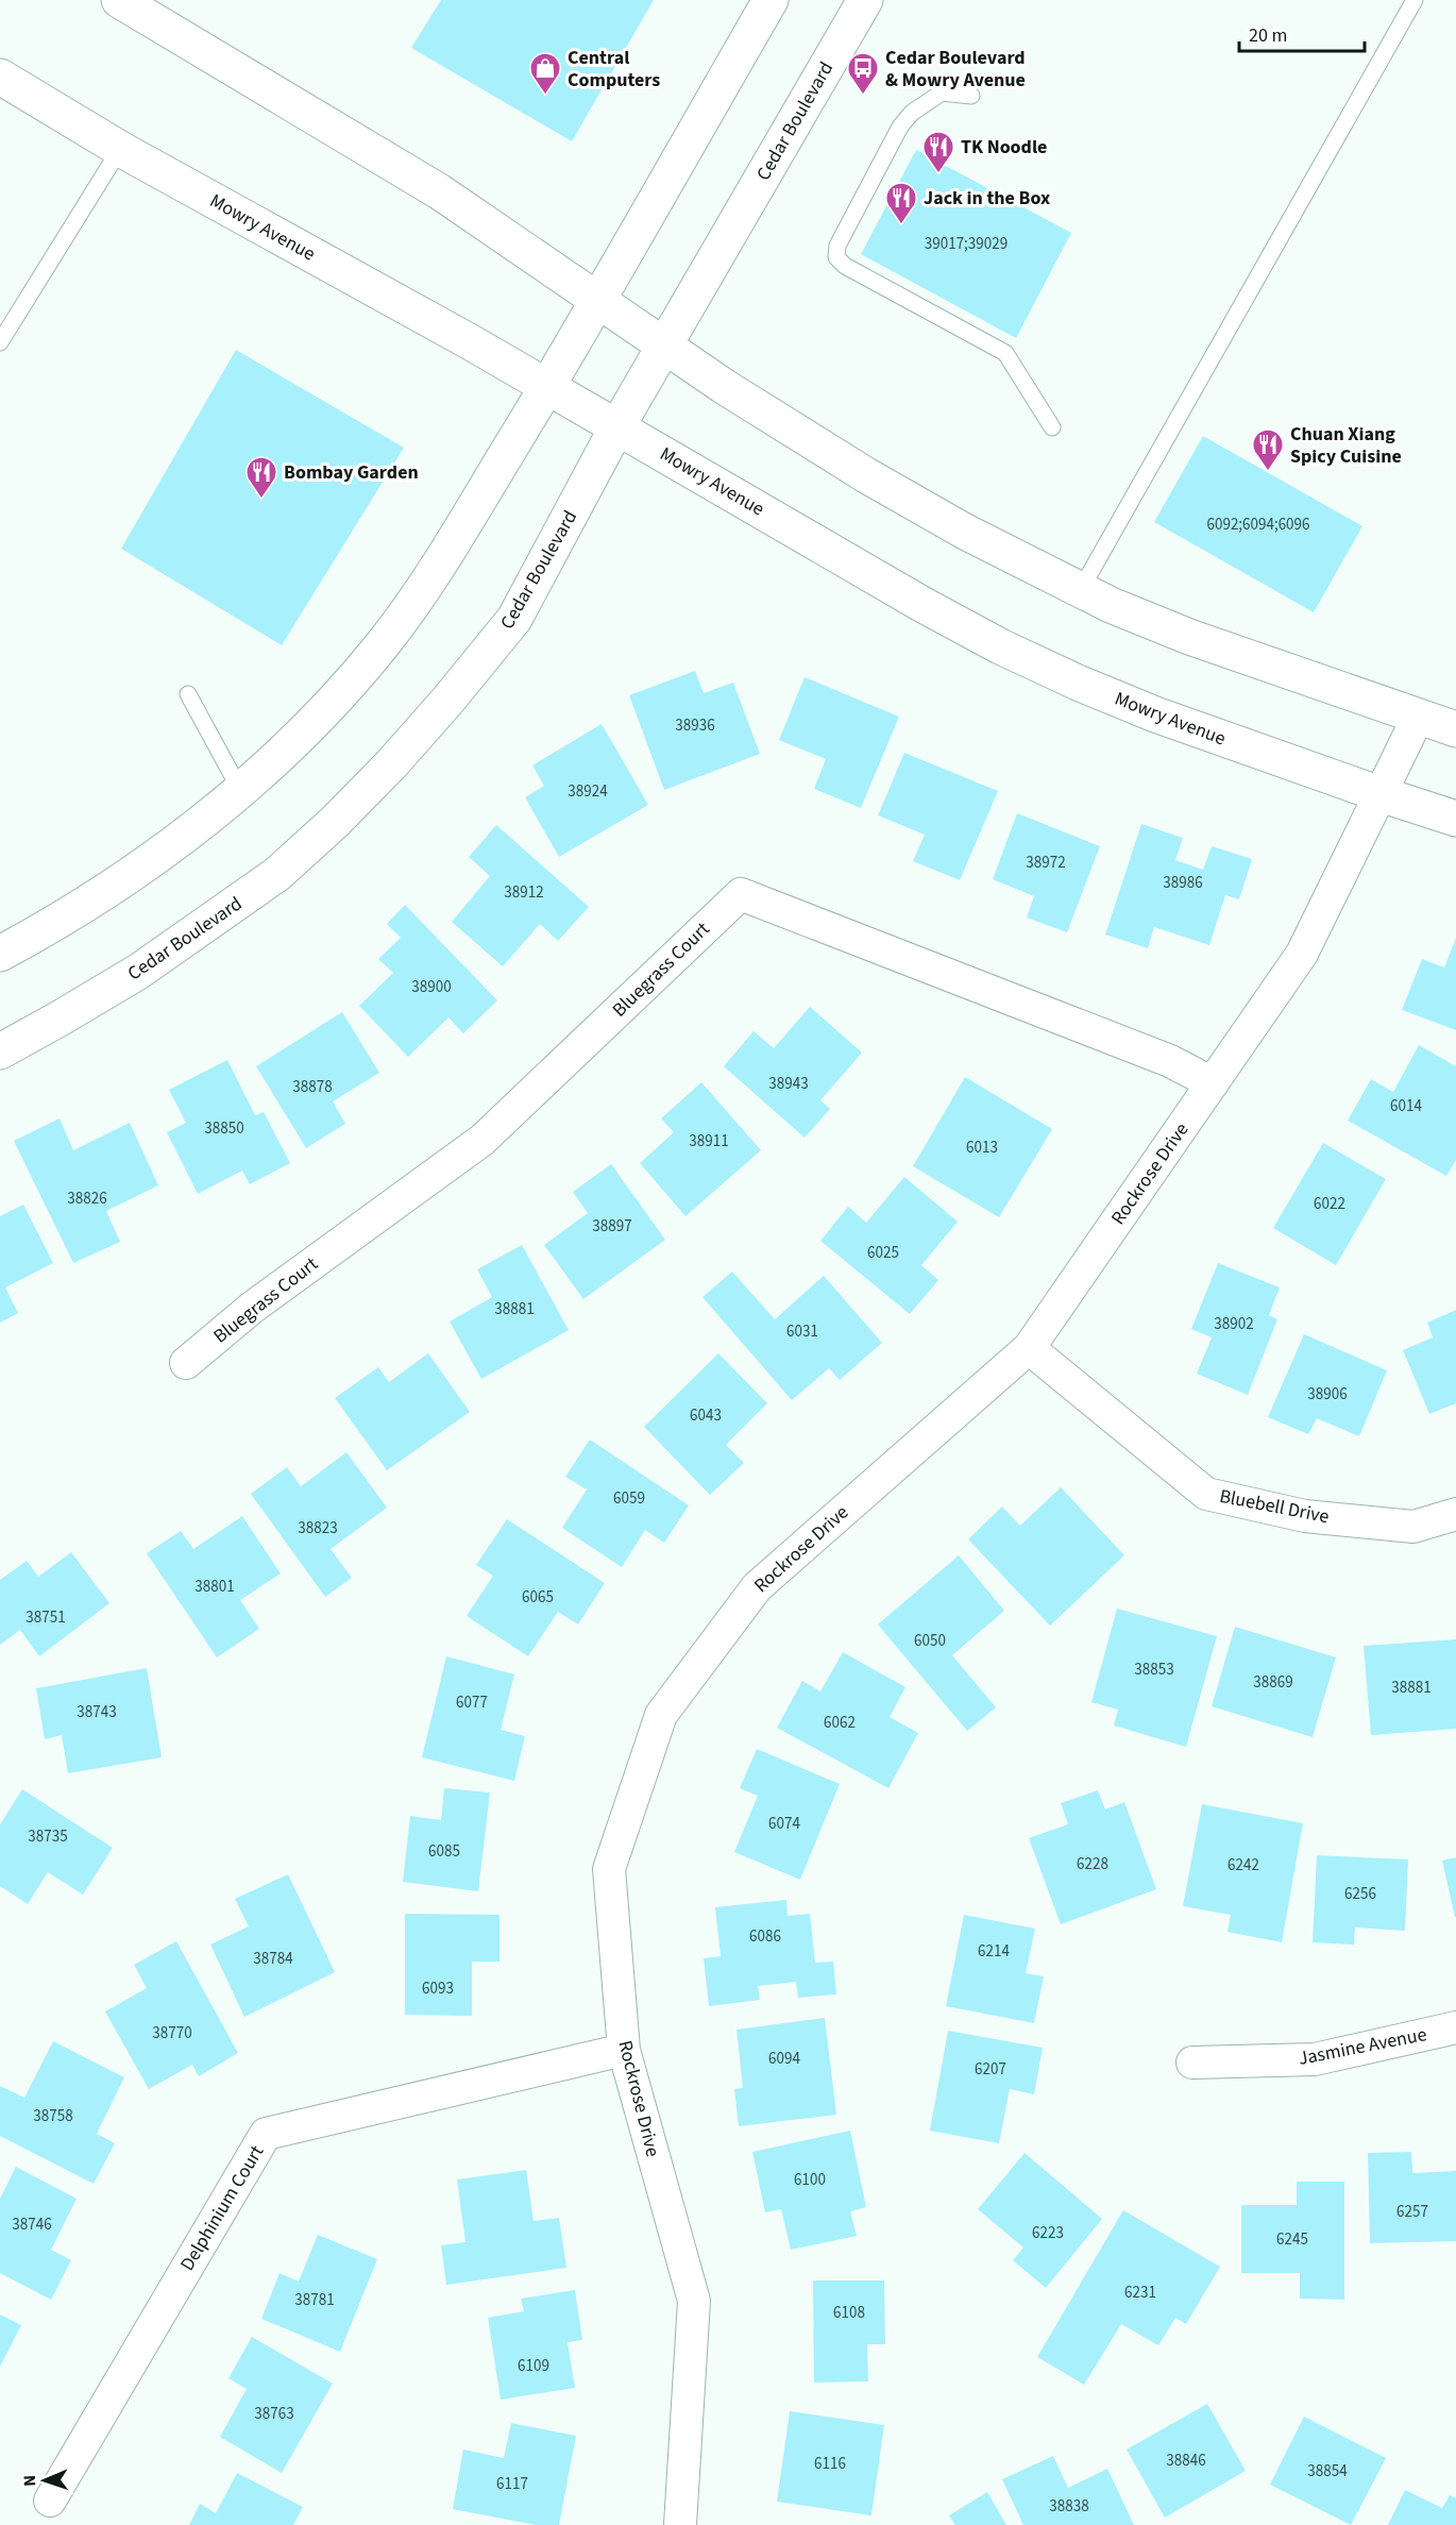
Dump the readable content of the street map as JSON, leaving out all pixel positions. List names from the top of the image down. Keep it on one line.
{"streets":{"main road":["Cedar Boulevard","Mowry Avenue"],"street":["Bluegrass Court","Rockrose Drive","Bluebell Drive","Jasmine Avenue","Delphinium Court"]},"crossings":[["Cedar Boulevard","Mowry Avenue"],["Mowry Avenue","Rockrose Drive"],["Bluegrass Court","Rockrose Drive"],["Rockrose Drive","Bluebell Drive"],["Rockrose Drive","Delphinium Court"]],"places":{"shop":["Central Computers"],"bus stop":["Cedar Boulevard & Mowry Avenue"],"restaurant":["TK Noodle","Jack in the Box","Chuan Xiang Spicy Cuisine","Bombay Garden"]},"house_numbers":["39017;39029","6092;6094;6096","38936","38924","38972","38986","38912","38900","38943","38878","6014","38850","38911","6013","38826","6022","38897","6025","38881","38902","6031","38906","6043","6059","38823","38801","6065","38751","6050","38853","38869","38881","6077","38743","6062","6074","38735","6085","6228","6242","6256","6086","6214","38784","6093","38770","6094","6207","38758","6100","6257","38746","6223","6245","6231","38781","6108","6109","38763","38846","6116","38854","6117","38838"],"scale_bar":"20 m","north":"left"}
